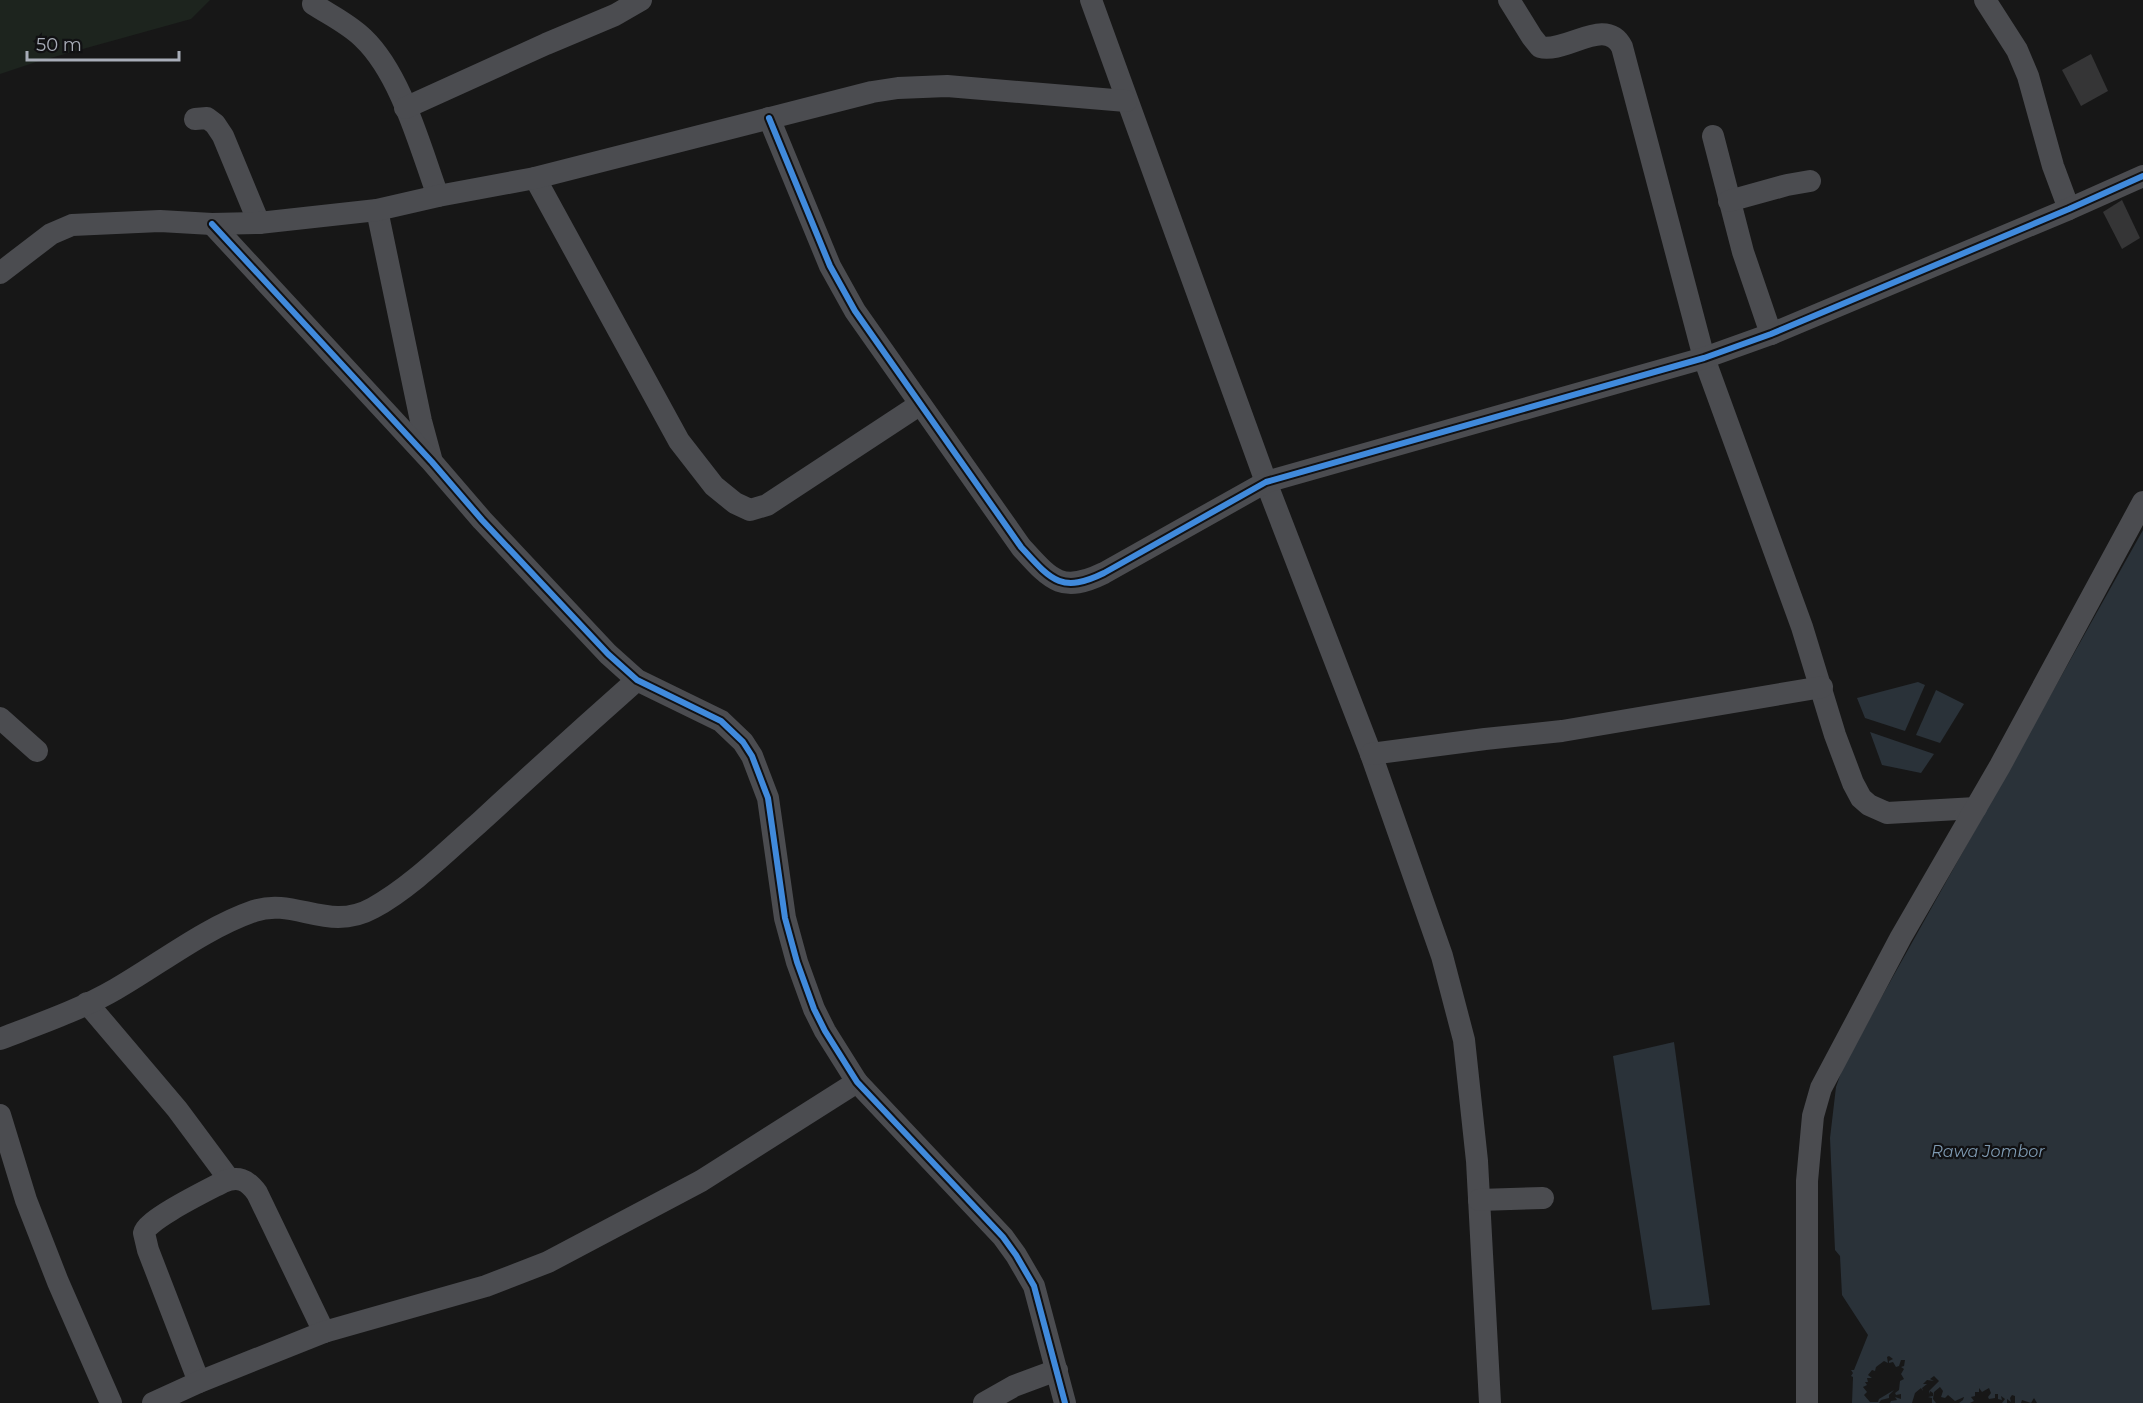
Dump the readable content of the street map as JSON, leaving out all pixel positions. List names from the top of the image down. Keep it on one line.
{"water":["Rawa Jombor"],"scale_bar":"50 m"}
